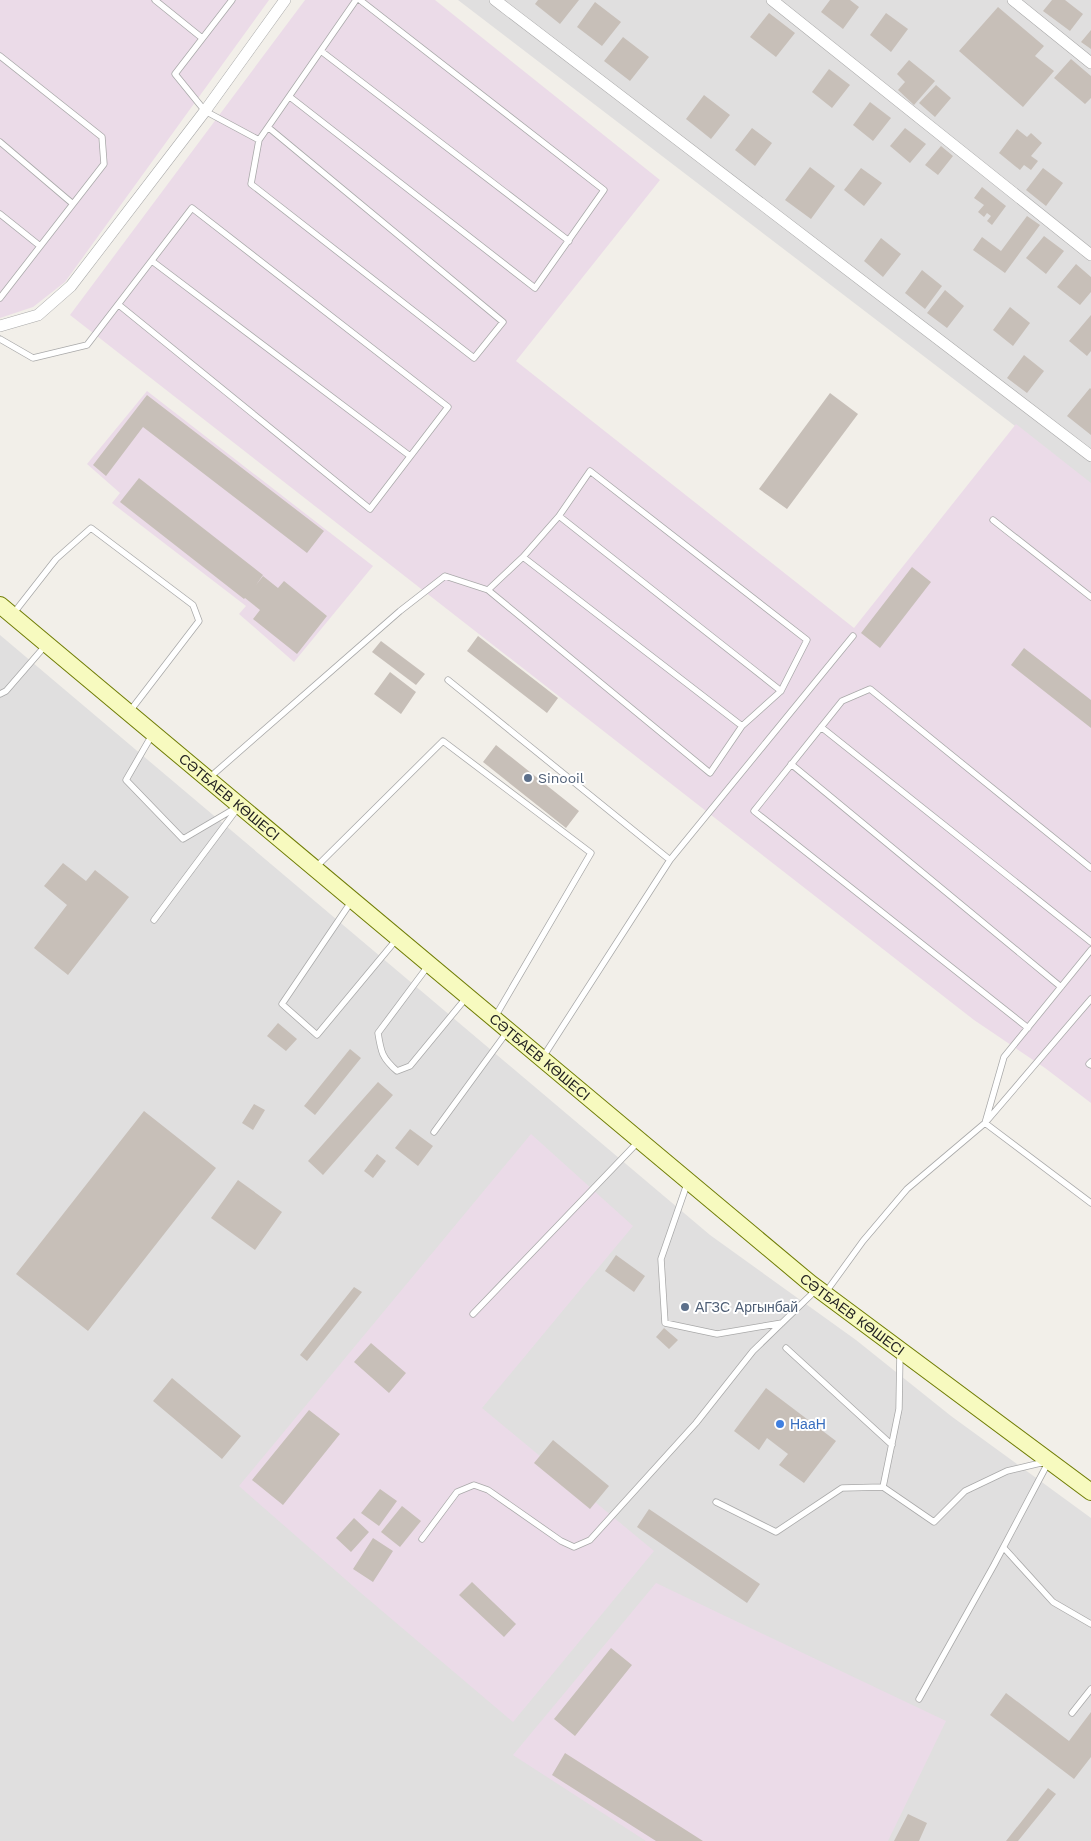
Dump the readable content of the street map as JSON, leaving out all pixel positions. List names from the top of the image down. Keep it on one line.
{"streets":{"main road":["СӘТБАЕВ КӨШЕСІ"]},"places":["Sinooil","АГЗС Аргынбай","НааН"]}
